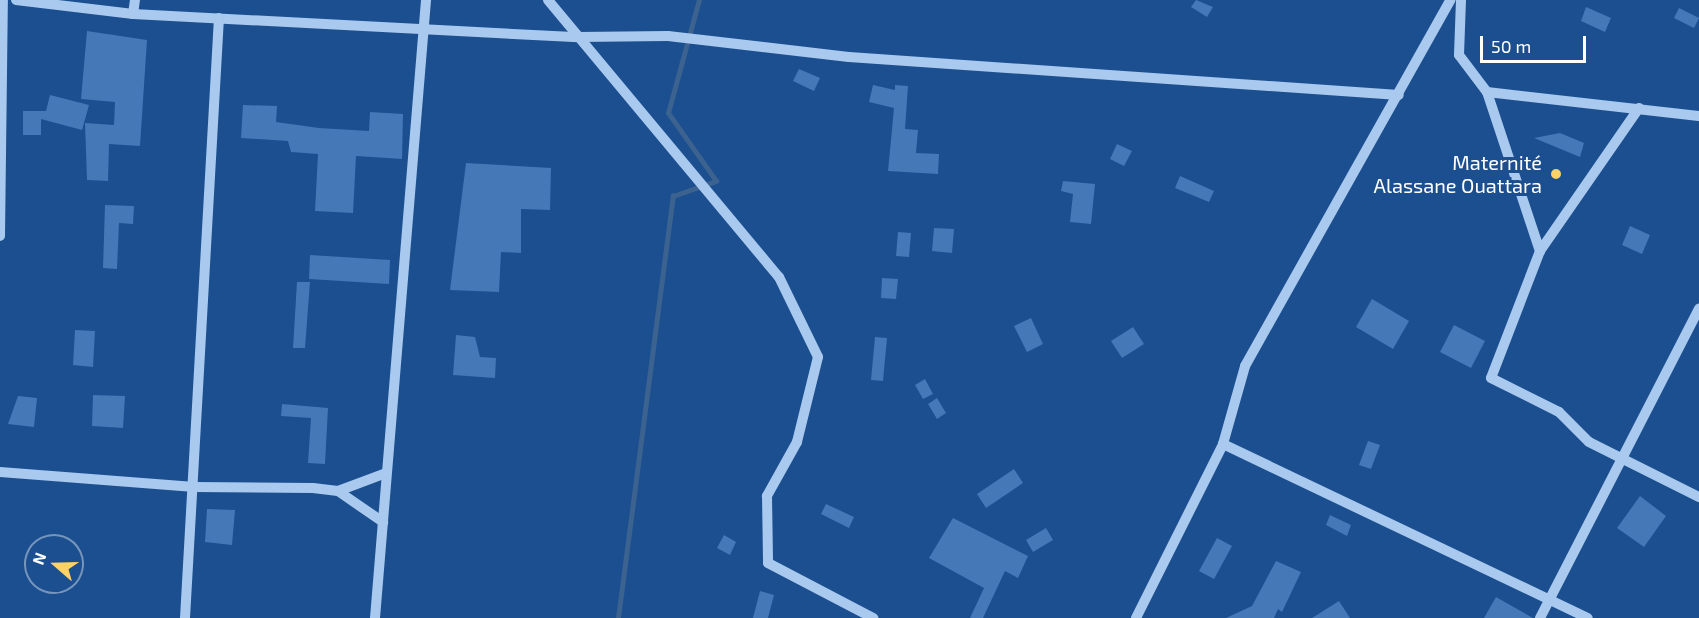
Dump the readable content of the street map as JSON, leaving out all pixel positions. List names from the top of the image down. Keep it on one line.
{"places":["Maternité Alassane Ouattara"],"scale_bar":"50 m","north":"left"}
